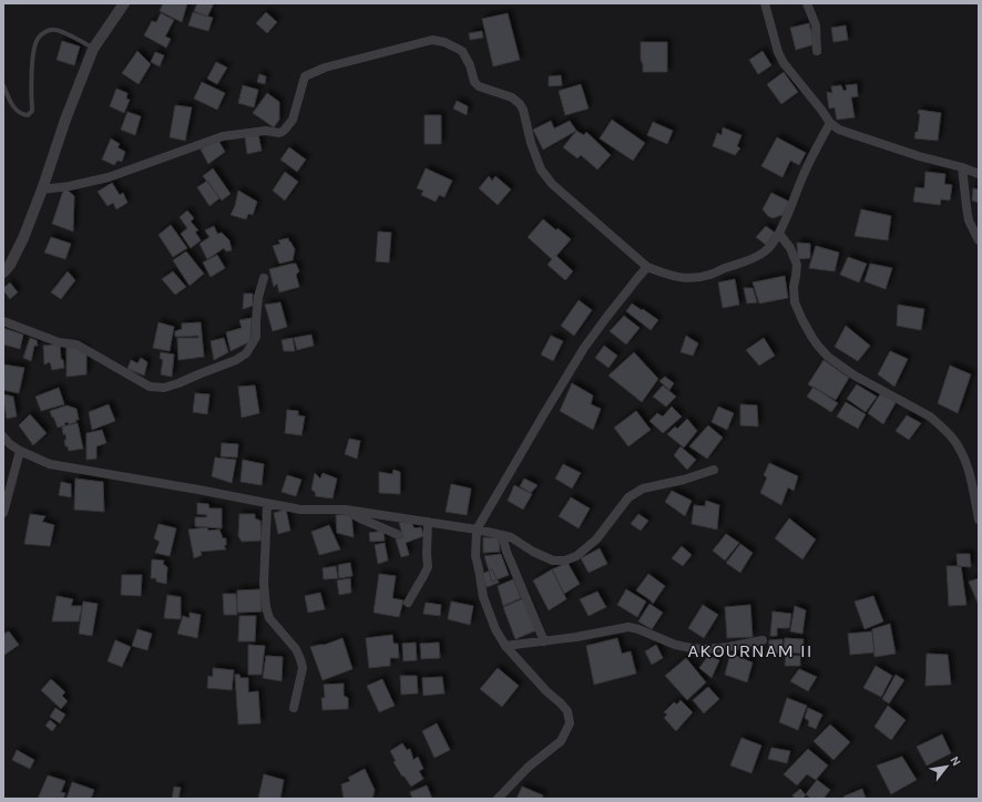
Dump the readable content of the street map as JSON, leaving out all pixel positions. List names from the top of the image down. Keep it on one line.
{"districts":["AKOURNAM II"],"north":"top right"}
